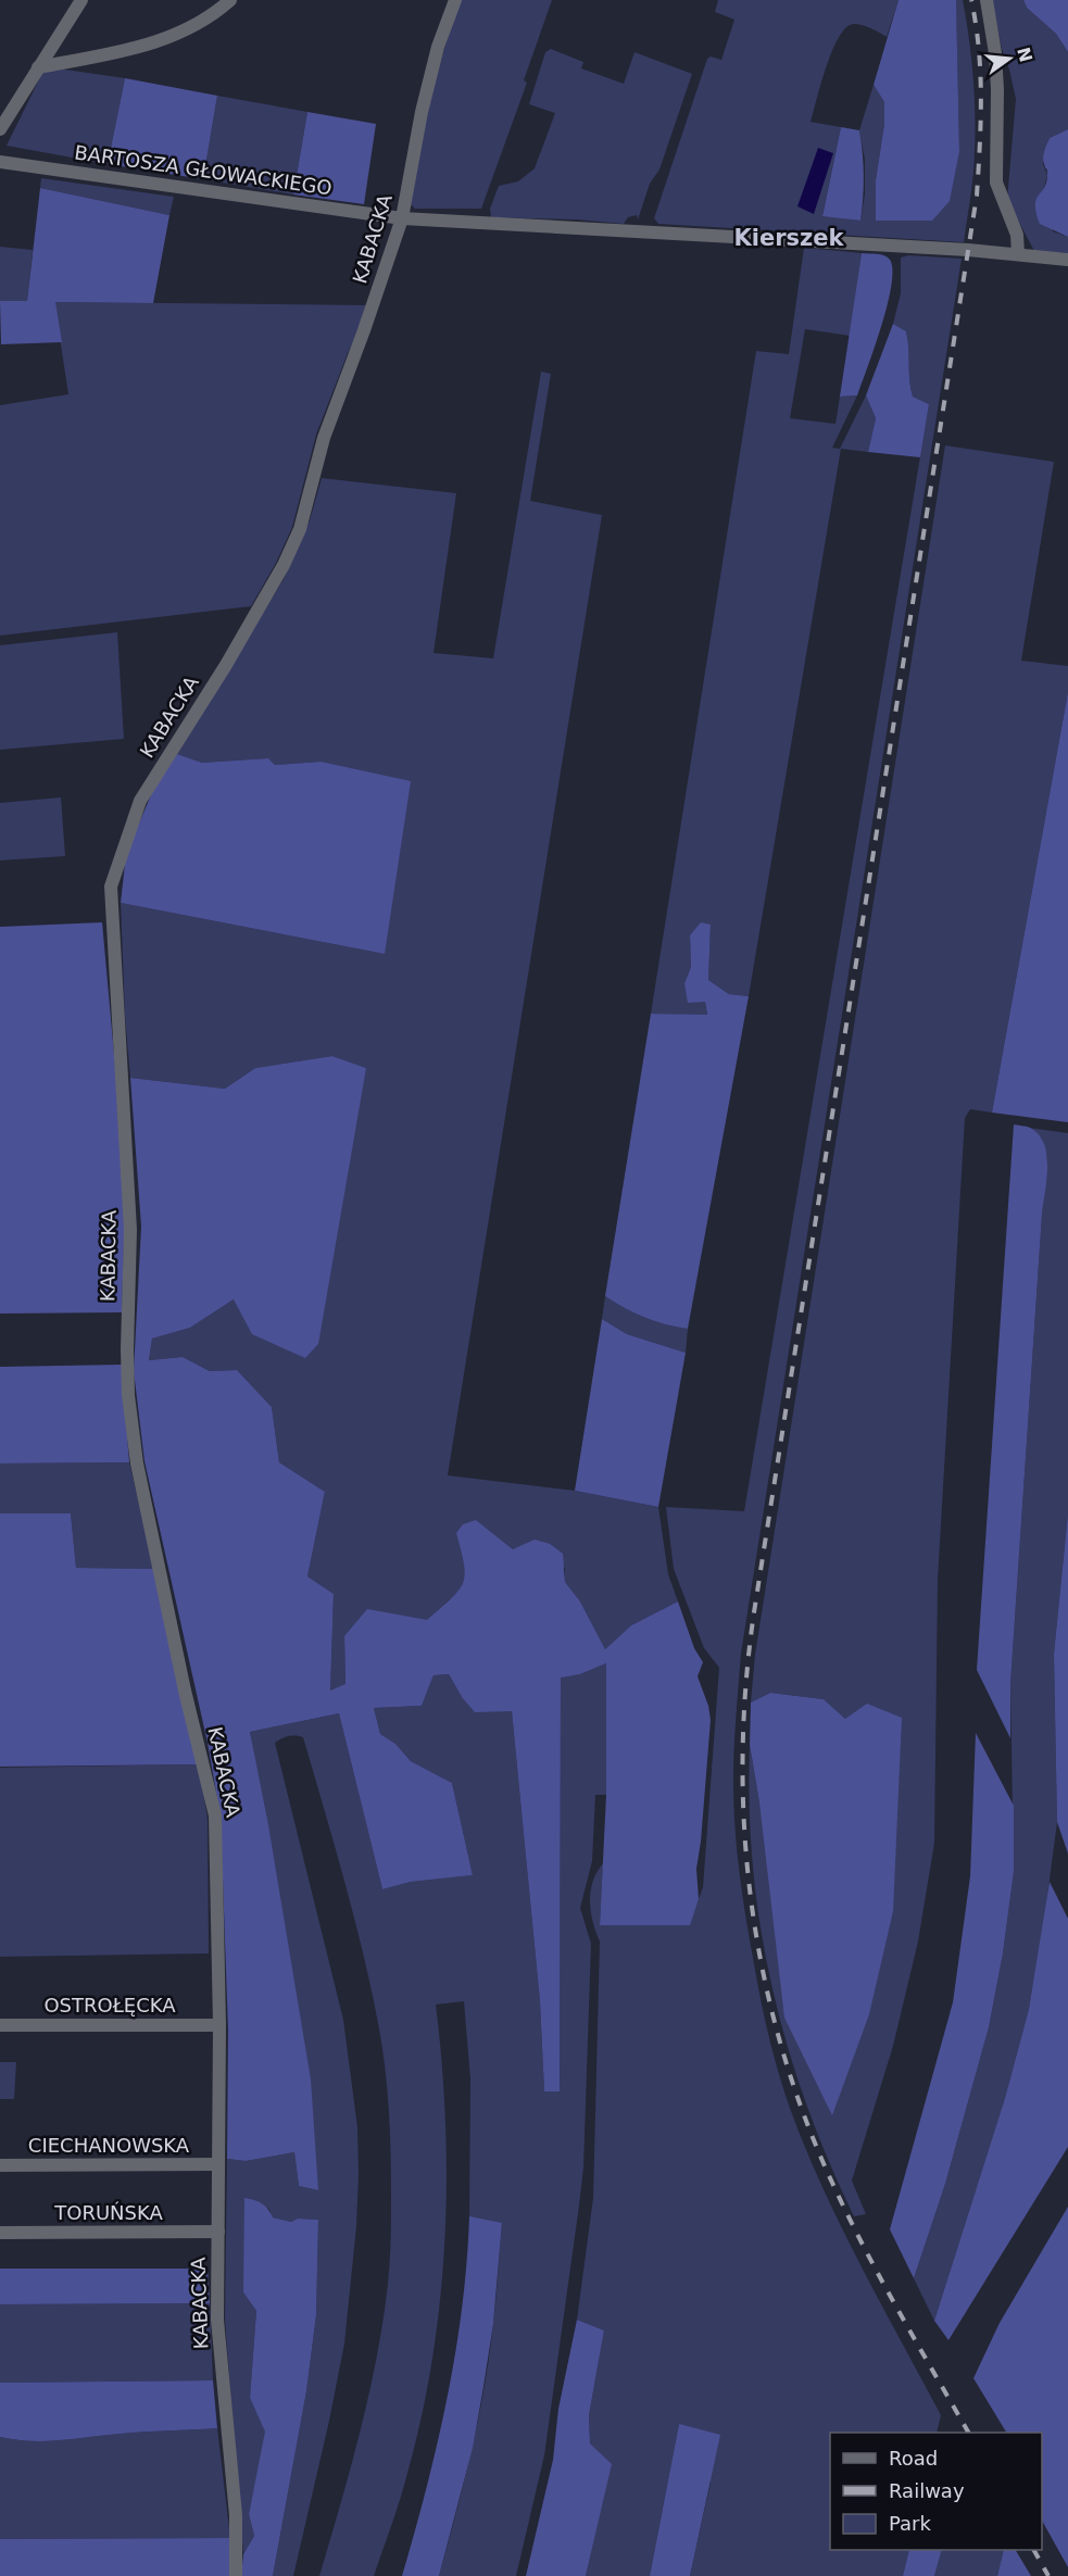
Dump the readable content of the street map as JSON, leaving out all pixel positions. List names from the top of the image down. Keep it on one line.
{"streets":{"street":["BARTOSZA GŁOWACKIEGO","KABACKA","OSTROŁĘCKA","CIECHANOWSKA","TORUŃSKA"]},"crossings":[["BARTOSZA GŁOWACKIEGO","KABACKA"],["KABACKA","OSTROŁĘCKA"],["KABACKA","CIECHANOWSKA"],["KABACKA","TORUŃSKA"]],"districts":["Kierszek"],"legend":["Road","Railway","Park"],"north":"right"}
